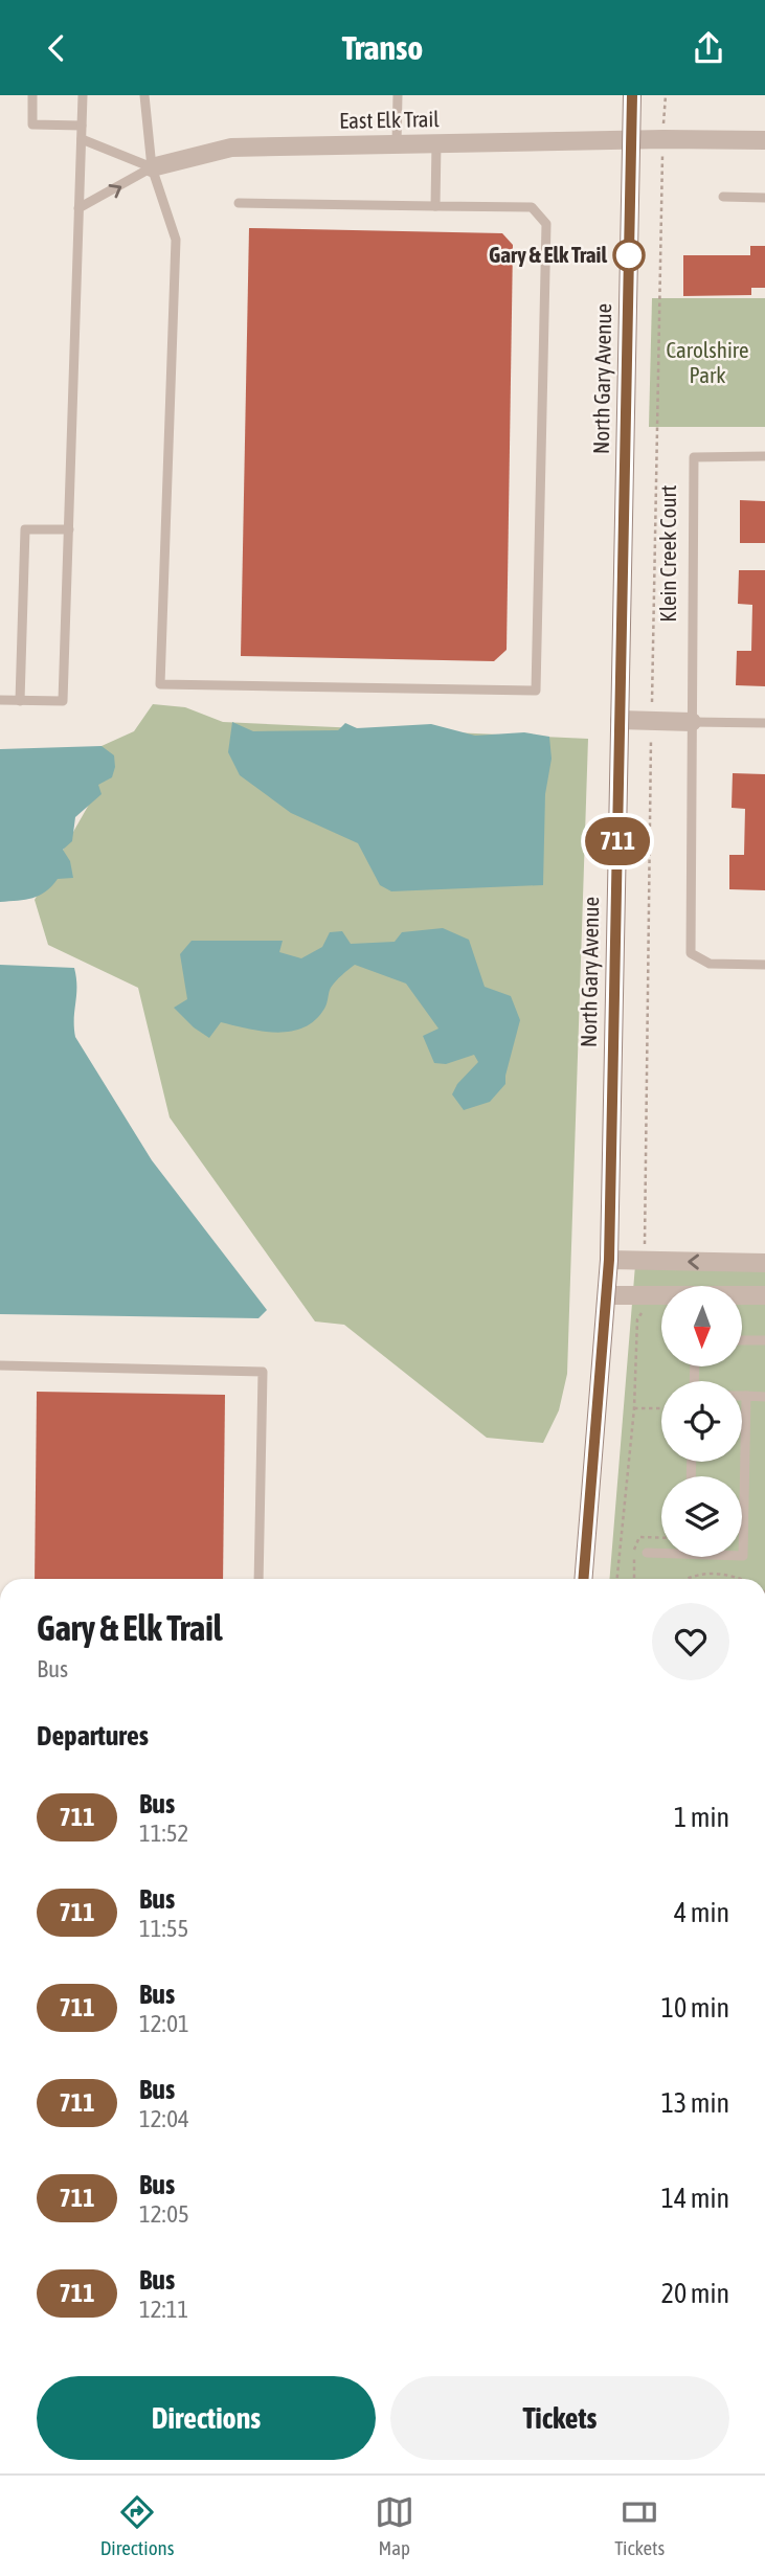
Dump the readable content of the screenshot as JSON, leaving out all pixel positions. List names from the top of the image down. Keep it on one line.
{"streets":{"street":["East Elk Trail","North Gary Avenue"],"lane":["Klein Creek Court"]},"crossings":[["East Elk Trail","North Gary Avenue"]],"parks":["Carolshire Park"],"places":["Gary & Elk Trail"],"lines":["bus line 711"],"north":"bottom","page":{"header":"Transo","on_map":"711","heading":[["Gary & Elk Trail","Bus"],"Departures"],"list":[{"mark":"711","name":"Bus","note":"11:52","value":"1 min"},{"mark":"711","name":"Bus","note":"11:55","value":"4 min"},{"mark":"711","name":"Bus","note":"12:01","value":"10 min"},{"mark":"711","name":"Bus","note":"12:04","value":"13 min"},{"mark":"711","name":"Bus","note":"12:05","value":"14 min"},{"mark":"711","name":"Bus","note":"12:11","value":"20 min"}],"buttons":["Directions","Tickets"],"tabs":["Directions","Map","Tickets"]}}
